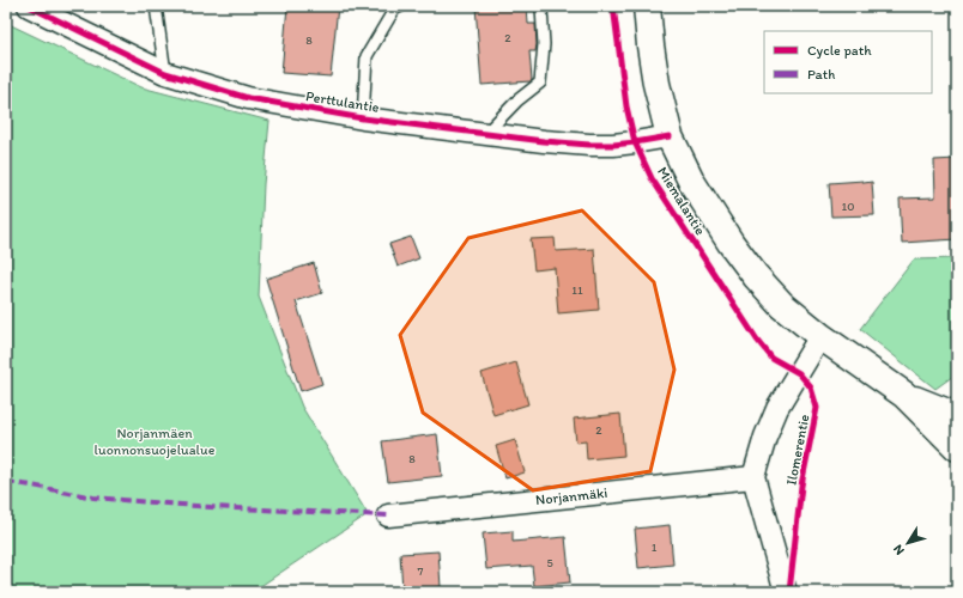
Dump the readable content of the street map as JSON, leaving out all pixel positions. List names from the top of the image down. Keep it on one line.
{"streets":{"street":["Perttulantie","Miemalantie","Ilomerentie","Norjanmäki"]},"crossings":[["Perttulantie","Miemalantie"],["Miemalantie","Ilomerentie"],["Ilomerentie","Norjanmäki"]],"parks":["Norjanmäen luonnonsuojelualue"],"house_numbers":["2","8","10","11","2","8","1","5","7"],"legend":["Cycle path","Path"],"north":"bottom left"}
